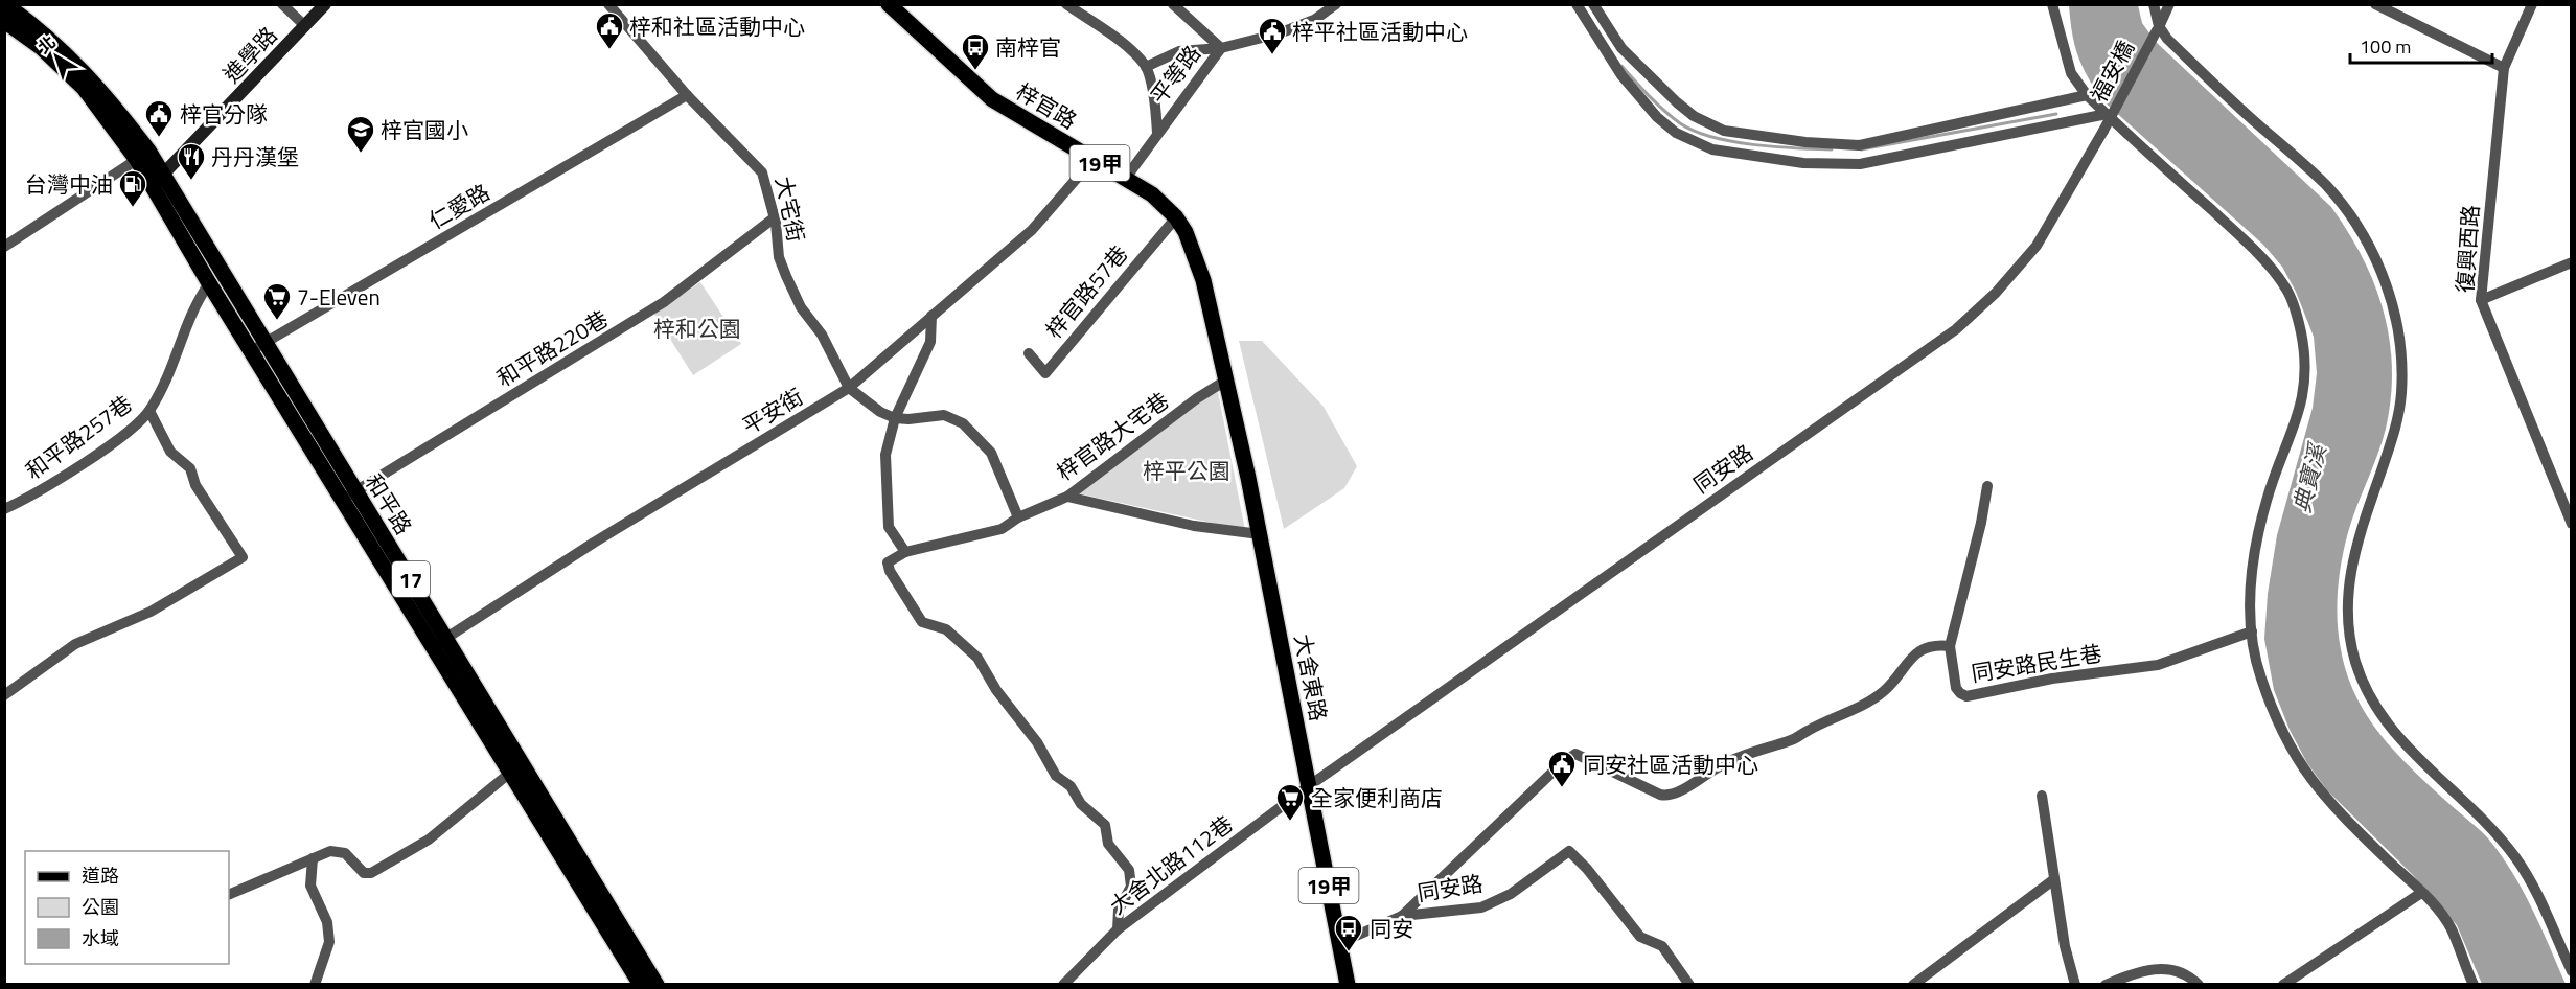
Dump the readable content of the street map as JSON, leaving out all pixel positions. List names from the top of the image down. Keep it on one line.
{"streets":{"main road":["梓官路","19甲","和平路","17","大舍東路"],"street":["進學路","福安橋","平等路","仁愛路","大宅街","復興西路","梓官路57巷","和平路220巷","平安街","梓官路大宅巷","和平路257巷","同安路","同安路民生巷","大舍北路112巷"]},"crossings":[["進學路","和平路"],["進學路","17"],["福安橋","同安路"],["平等路","梓官路"],["梓官路","梓官路57巷"],["梓官路","平安街"],["梓官路","梓官路大宅巷"],["梓官路","大舍東路"],["仁愛路","大宅街"],["仁愛路","和平路"],["大宅街","和平路220巷"],["大宅街","平安街"],["和平路220巷","和平路"],["平安街","和平路"],["梓官路大宅巷","大舍東路"],["梓官路大宅巷","大舍北路112巷"],["和平路257巷","和平路"],["同安路","同安路民生巷"],["同安路","大舍東路"],["同安路","大舍北路112巷"],["和平路","17"],["大舍東路","大舍北路112巷"]],"water":["典寶溪"],"parks":["梓和公園","梓平公園"],"places":{"public building":["梓和社區活動中心","梓平社區活動中心","梓官分隊","同安社區活動中心"],"bus stop":["南梓官","同安"],"school or university":["梓官國小"],"restaurant":["丹丹漢堡"],"fuel station":["台灣中油"],"supermarket":["7-Eleven","全家便利商店"]},"legend":["道路","公園","水域"],"scale_bar":"100 m","north":"top left"}
